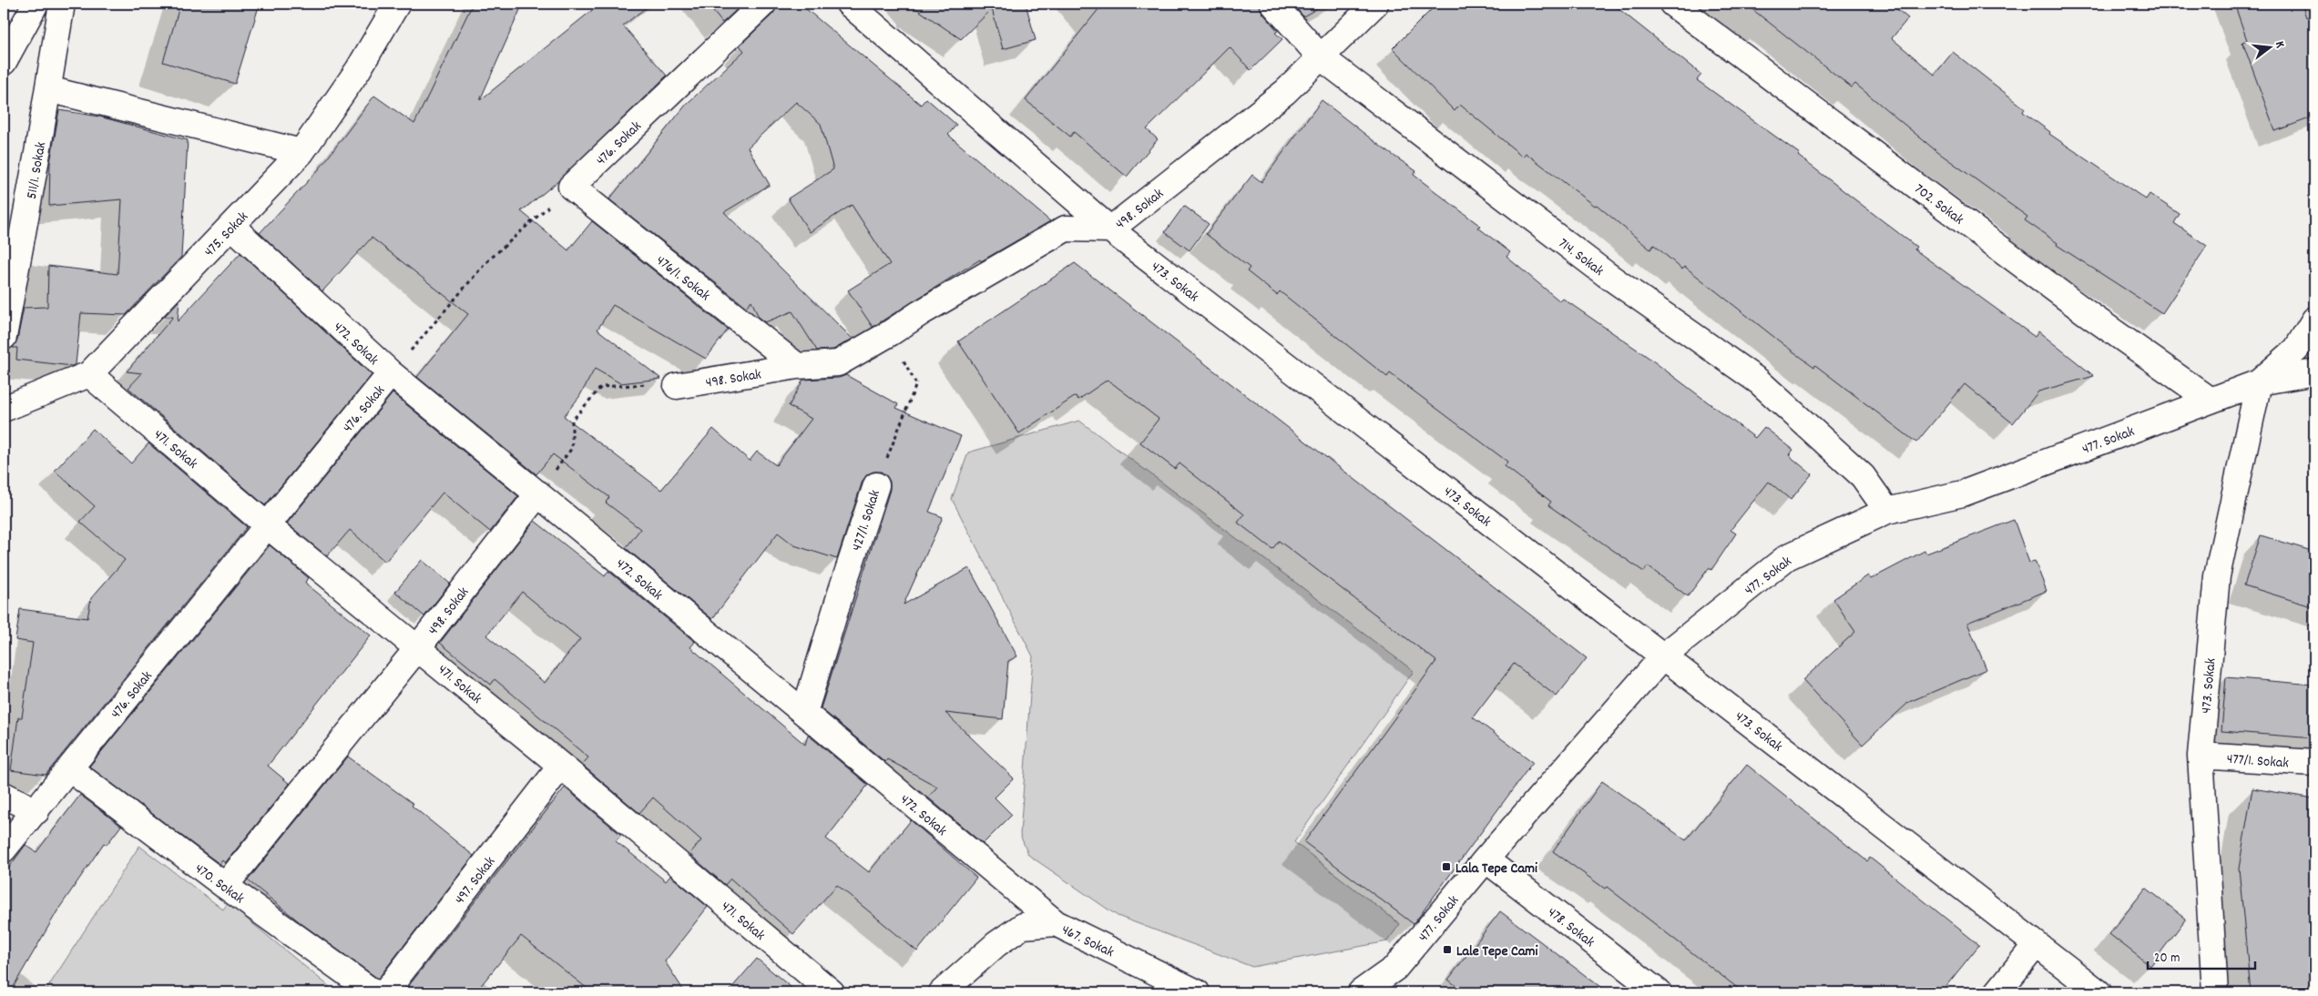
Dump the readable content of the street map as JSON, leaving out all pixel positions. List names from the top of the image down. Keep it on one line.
{"streets":{"street":["476. Sokak","511/1. Sokak","702. Sokak","498. Sokak","475. Sokak","714. Sokak","476/1. Sokak","473. Sokak","472. Sokak","477. Sokak","471. Sokak","427/1. Sokak","477/1. Sokak","497. Sokak","470. Sokak","478. Sokak","467. Sokak"]},"crossings":[["476. Sokak","476/1. Sokak"],["476. Sokak","472. Sokak"],["476. Sokak","471. Sokak"],["476. Sokak","470. Sokak"],["702. Sokak","477. Sokak"],["498. Sokak","714. Sokak"],["498. Sokak","476/1. Sokak"],["498. Sokak","473. Sokak"],["498. Sokak","472. Sokak"],["498. Sokak","471. Sokak"],["498. Sokak","427/1. Sokak"],["498. Sokak","470. Sokak"],["475. Sokak","472. Sokak"],["475. Sokak","471. Sokak"],["714. Sokak","477. Sokak"],["473. Sokak","477. Sokak"],["473. Sokak","477/1. Sokak"],["472. Sokak","427/1. Sokak"],["472. Sokak","467. Sokak"],["477. Sokak","478. Sokak"],["471. Sokak","497. Sokak"]],"places":{"transit":["Lala Tepe Cami","Lale Tepe Cami"]},"scale_bar":"20 m","north":"right"}
